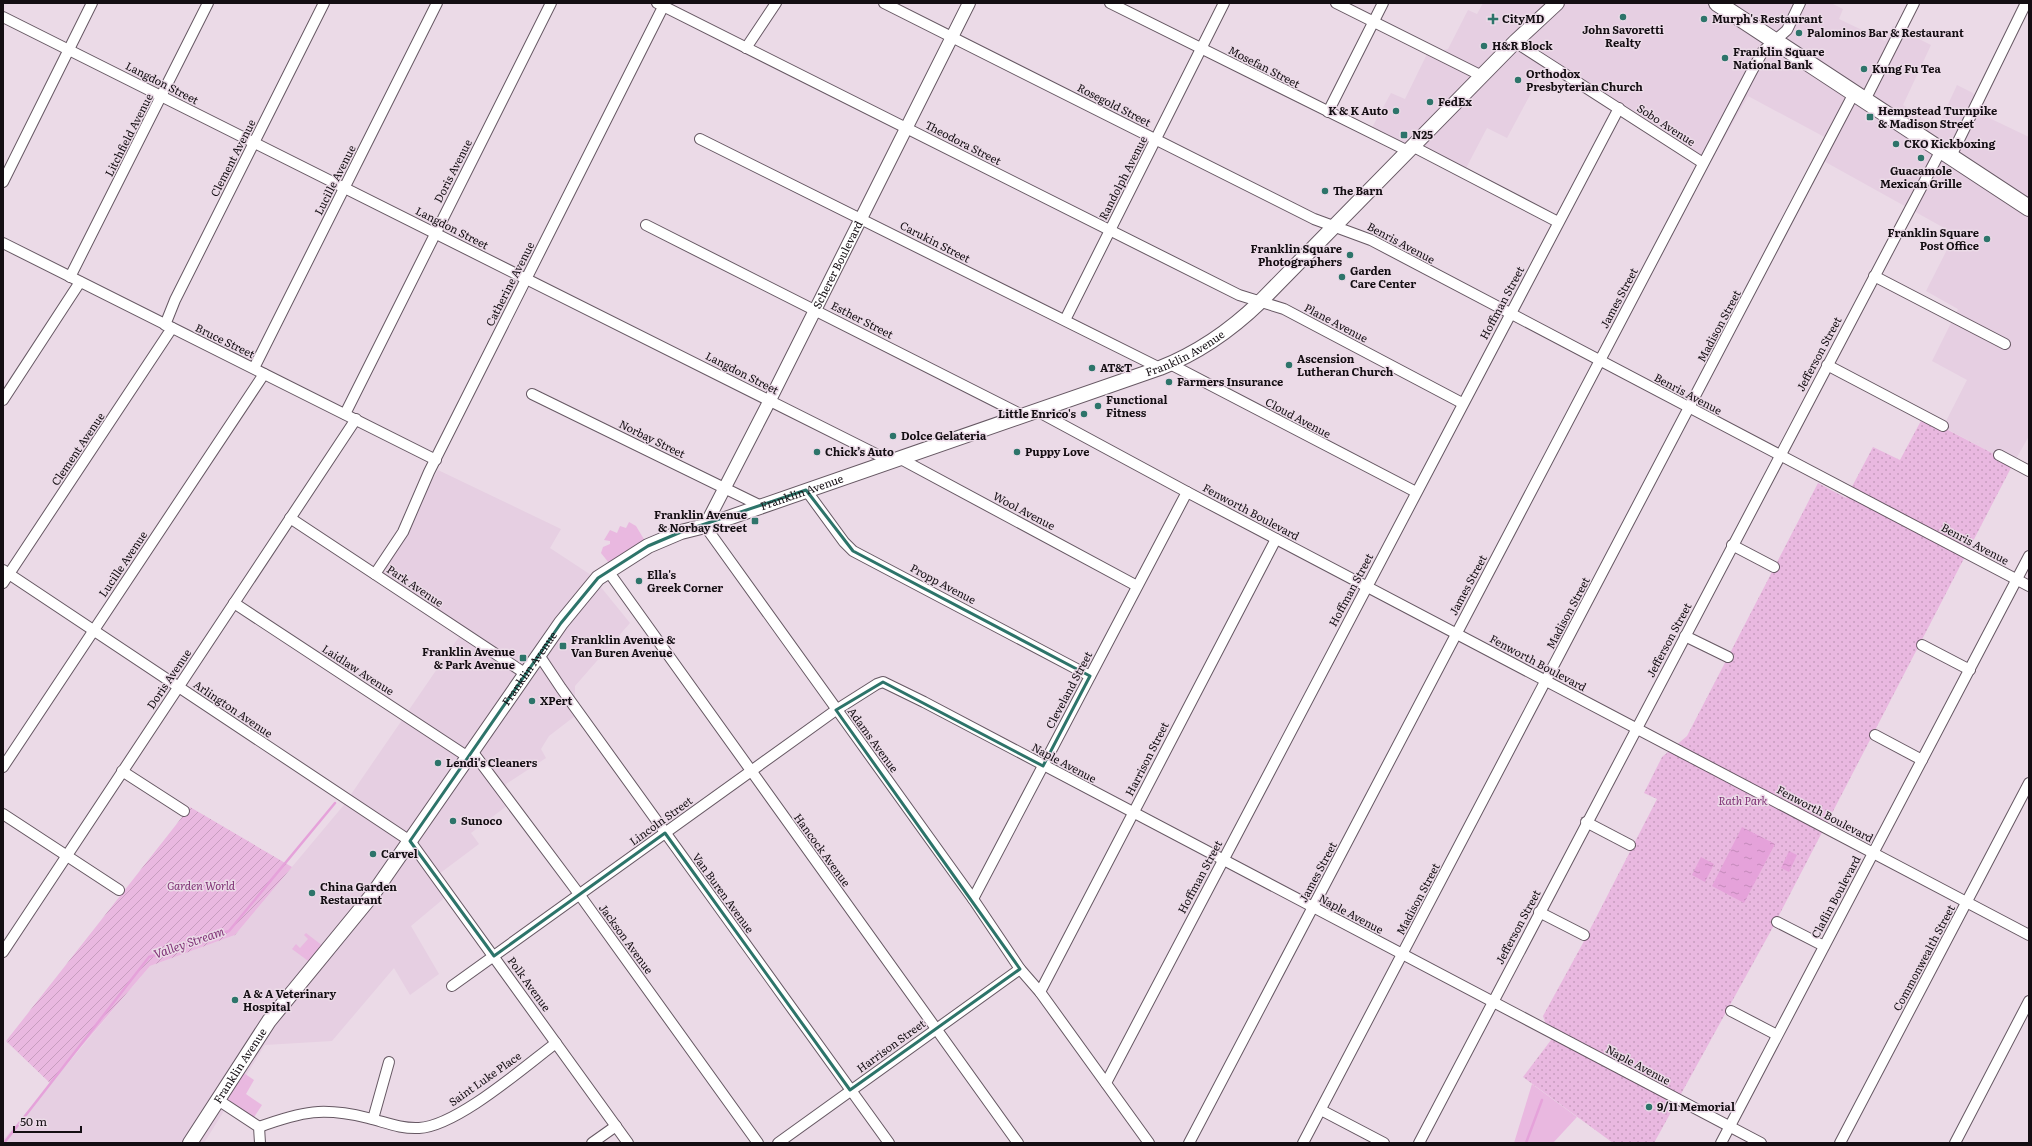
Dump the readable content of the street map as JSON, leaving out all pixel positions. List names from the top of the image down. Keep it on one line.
{"streets":{"main road":["Franklin Avenue"],"street":["Mosefan Street","Langdon Street","Rosegold Street","Sobo Avenue","Litchfield Avenue","Theodora Street","Clement Avenue","Doris Avenue","Randolph Avenue","Lucille Avenue","Carukin Street","Benris Avenue","Scherer Boulevard","Catherine Avenue","James Street","Hoffman Street","Esther Street","Plane Avenue","Madison Street","Bruce Street","Jefferson Street","Cloud Avenue","Norbay Street","Wool Avenue","Fenworth Boulevard","Propp Avenue","Park Avenue","Laidlaw Avenue","Cleveland Street","Arlington Avenue","Adams Avenue","Harrison Street","Naple Avenue","Lincoln Street","Hancock Avenue","Van Buren Avenue","Claflin Boulevard","Jackson Avenue","Commonwealth Street","Polk Avenue","Saint Luke Place"]},"crossings":[["Mosefan Street","Randolph Avenue"],["Mosefan Street","Hoffman Street"],["Mosefan Street","Franklin Avenue"],["Langdon Street","Litchfield Avenue"],["Langdon Street","Clement Avenue"],["Langdon Street","Doris Avenue"],["Langdon Street","Lucille Avenue"],["Langdon Street","Scherer Boulevard"],["Langdon Street","Catherine Avenue"],["Langdon Street","Franklin Avenue"],["Langdon Street","Wool Avenue"],["Rosegold Street","Randolph Avenue"],["Rosegold Street","Benris Avenue"],["Rosegold Street","Scherer Boulevard"],["Rosegold Street","Franklin Avenue"],["Sobo Avenue","James Street"],["Sobo Avenue","Hoffman Street"],["Sobo Avenue","Franklin Avenue"],["Litchfield Avenue","Bruce Street"],["Theodora Street","Randolph Avenue"],["Theodora Street","Scherer Boulevard"],["Theodora Street","Catherine Avenue"],["Theodora Street","Plane Avenue"],["Theodora Street","Franklin Avenue"],["Clement Avenue","Bruce Street"],["Clement Avenue","Arlington Avenue"],["Doris Avenue","Bruce Street"],["Doris Avenue","Park Avenue"],["Doris Avenue","Laidlaw Avenue"],["Doris Avenue","Arlington Avenue"],["Randolph Avenue","Carukin Street"],["Lucille Avenue","Bruce Street"],["Lucille Avenue","Arlington Avenue"],["Carukin Street","Scherer Boulevard"],["Carukin Street","Franklin Avenue"],["Carukin Street","Cloud Avenue"],["Benris Avenue","James Street"],["Benris Avenue","Hoffman Street"],["Benris Avenue","Madison Street"],["Benris Avenue","Franklin Avenue"],["Benris Avenue","Jefferson Street"],["Benris Avenue","Claflin Boulevard"],["Scherer Boulevard","Esther Street"],["Scherer Boulevard","Franklin Avenue"],["Scherer Boulevard","Norbay Street"],["Scherer Boulevard","Adams Avenue"],["Catherine Avenue","Bruce Street"],["Catherine Avenue","Park Avenue"],["James Street","Fenworth Boulevard"],["James Street","Naple Avenue"],["Hoffman Street","Plane Avenue"],["Hoffman Street","Cloud Avenue"],["Hoffman Street","Fenworth Boulevard"],["Hoffman Street","Naple Avenue"],["Esther Street","Franklin Avenue"],["Esther Street","Fenworth Boulevard"],["Plane Avenue","Franklin Avenue"],["Madison Street","Fenworth Boulevard"],["Madison Street","Naple Avenue"],["Franklin Avenue","Cloud Avenue"],["Franklin Avenue","Norbay Street"],["Franklin Avenue","Wool Avenue"],["Franklin Avenue","Fenworth Boulevard"],["Franklin Avenue","Propp Avenue"],["Franklin Avenue","Park Avenue"],["Franklin Avenue","Laidlaw Avenue"],["Franklin Avenue","Arlington Avenue"],["Franklin Avenue","Adams Avenue"],["Franklin Avenue","Hancock Avenue"],["Franklin Avenue","Van Buren Avenue"],["Franklin Avenue","Jackson Avenue"],["Franklin Avenue","Polk Avenue"],["Jefferson Street","Fenworth Boulevard"],["Jefferson Street","Naple Avenue"],["Wool Avenue","Cleveland Street"],["Fenworth Boulevard","Cleveland Street"],["Fenworth Boulevard","Harrison Street"],["Fenworth Boulevard","Claflin Boulevard"],["Fenworth Boulevard","Commonwealth Street"],["Propp Avenue","Cleveland Street"],["Laidlaw Avenue","Jackson Avenue"],["Cleveland Street","Adams Avenue"],["Cleveland Street","Naple Avenue"],["Arlington Avenue","Polk Avenue"],["Adams Avenue","Harrison Street"],["Adams Avenue","Lincoln Street"],["Harrison Street","Naple Avenue"],["Harrison Street","Hancock Avenue"],["Harrison Street","Van Buren Avenue"],["Naple Avenue","Lincoln Street"],["Naple Avenue","Claflin Boulevard"],["Lincoln Street","Hancock Avenue"],["Lincoln Street","Van Buren Avenue"],["Lincoln Street","Jackson Avenue"],["Lincoln Street","Polk Avenue"],["Polk Avenue","Saint Luke Place"]],"water":["Valley Stream"],"parks":["Rath Park","Garden World"],"places":{"other":["John Savoretti Realty","Murph's Restaurant","Palominos Bar & Restaurant","H&R Block","Franklin Square National Bank","Kung Fu Tea","Orthodox Presbyterian Church","FedEx","K & K Auto","CKO Kickboxing","Guacamole Mexican Grille","The Barn","Franklin Square Post Office","Franklin Square Photographers","Garden Care Center","Ascension Lutheran Church","AT&T","Farmers Insurance","Functional Fitness","Little Enrico's","Dolce Gelateria","Chick’s Auto","Puppy Love","Ella's Greek Corner","XPert","Lendi's Cleaners","Sunoco","Carvel","China Garden Restaurant","A & A Veterinary Hospital","9/11 Memorial"],"health":["CityMD"],"transit":["Hempstead Turnpike & Madison Street","N25","Franklin Avenue & Norbay Street","Franklin Avenue & Van Buren Avenue","Franklin Avenue & Park Avenue"]},"scale_bar":"50 m"}
